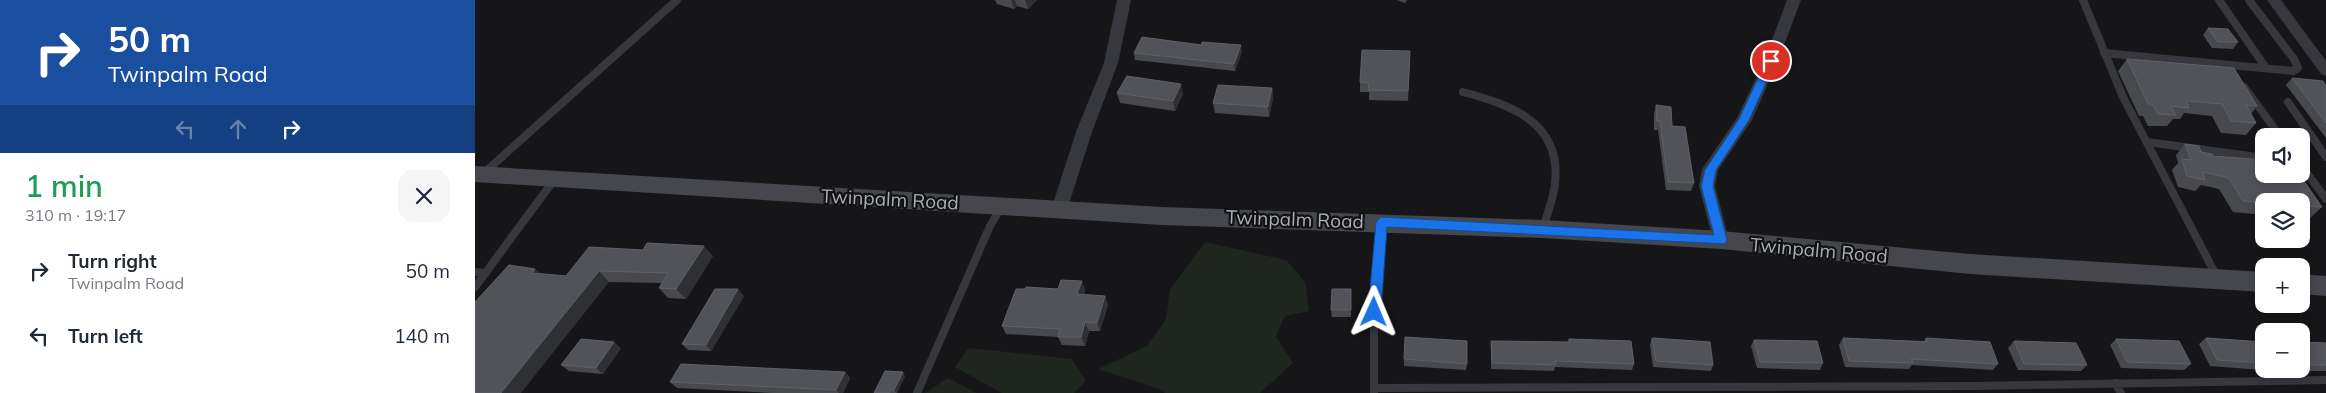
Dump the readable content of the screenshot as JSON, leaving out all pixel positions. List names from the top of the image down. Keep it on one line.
{"streets":{"main road":["Twinpalm Road"]},"page":{"turn":["50 m","Twinpalm Road"],"map_buttons":["+","−"],"heading":["1 min","310 m · 19:17"],"list":[{"name":"Turn right","note":"Twinpalm Road","value":"50 m"},{"name":"Turn left","value":"140 m"}]}}
